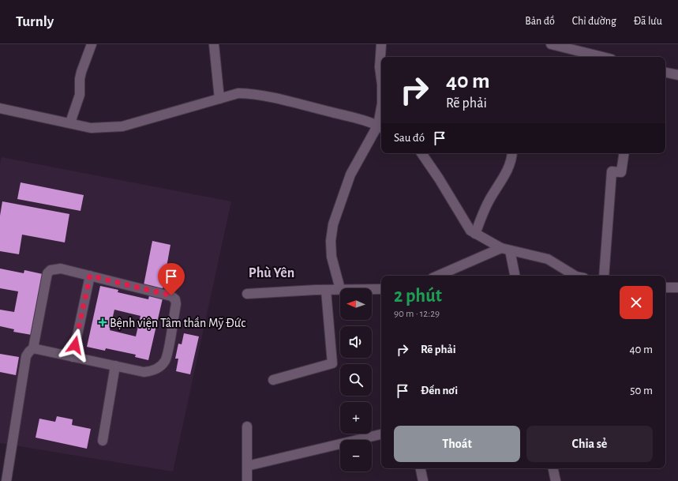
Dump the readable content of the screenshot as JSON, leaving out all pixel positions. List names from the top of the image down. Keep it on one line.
{"districts":["Phù Yên"],"places":{"health":["Bệnh viện Tâm thần Mỹ Đức"]},"north":"left","page":{"header":"Turnly","nav":["Bản đồ","Chỉ đường","Đã lưu"],"turn":["40 m","Rẽ phải"],"then":"Sau đó","heading":["2 phút","90 m · 12:29"],"map_buttons":["+","−"],"list":[{"name":"Rẽ phải","value":"40 m"},{"name":"Đến nơi","value":"50 m"}],"buttons":["Thoát","Chia sẻ"]}}
